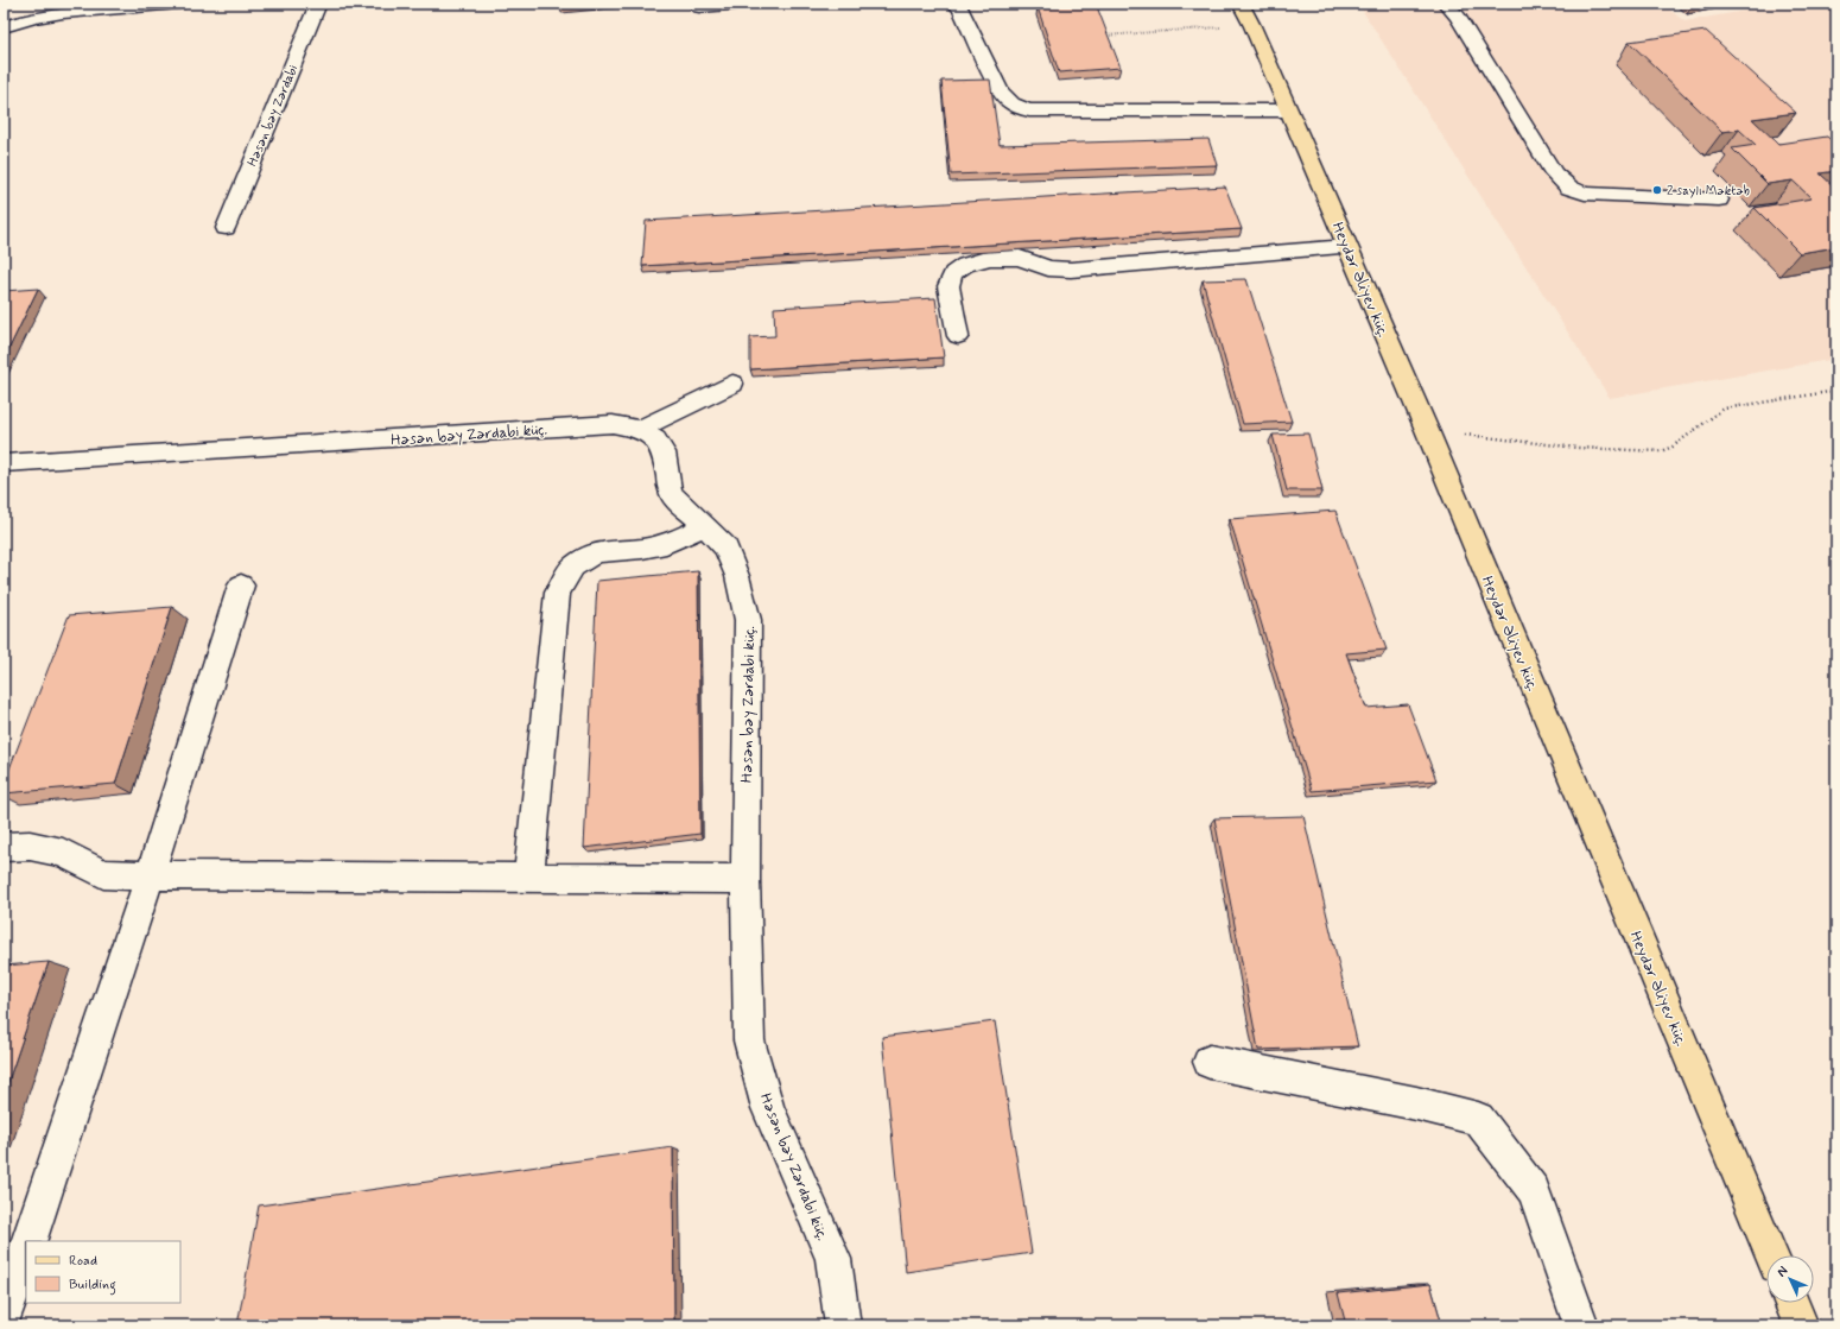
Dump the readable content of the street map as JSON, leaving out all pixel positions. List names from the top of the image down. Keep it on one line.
{"streets":{"main road":["Heydər Əliyev küç."],"street":["Həsən bəy Zərdabi","Həsən bəy Zərdabi küç."]},"places":["2 saylı Məktəb"],"legend":["Road","Building"],"north":"top left"}
